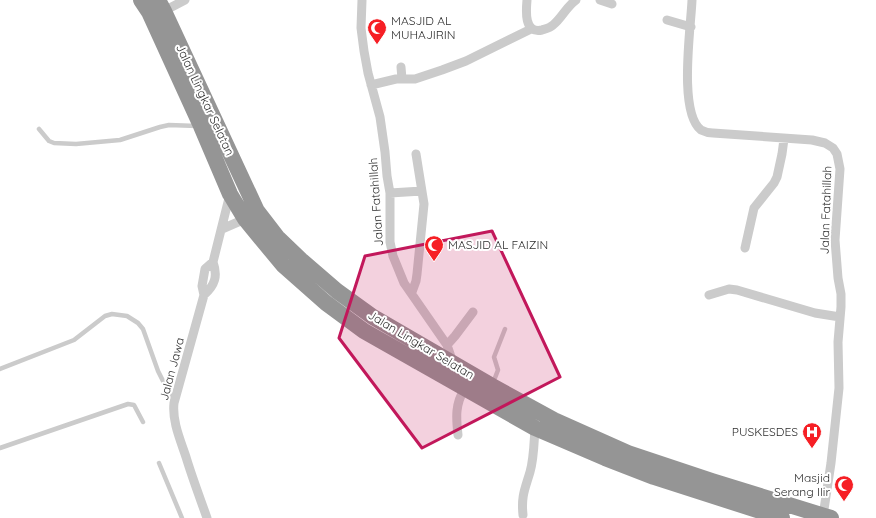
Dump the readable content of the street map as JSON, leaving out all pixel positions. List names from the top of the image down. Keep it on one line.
{"streets":{"highway":["Jalan Lingkar Selatan"],"street":["Jalan Fatahillah","Jalan Jawa"]},"crossings":[["Jalan Lingkar Selatan","Jalan Fatahillah"],["Jalan Lingkar Selatan","Jalan Jawa"]],"places":{"mosque":["MASJID AL MUHAJIRIN","MASJID AL FAIZIN","Masjid Serang Ilir"],"hospital":["PUSKESDES"]}}
